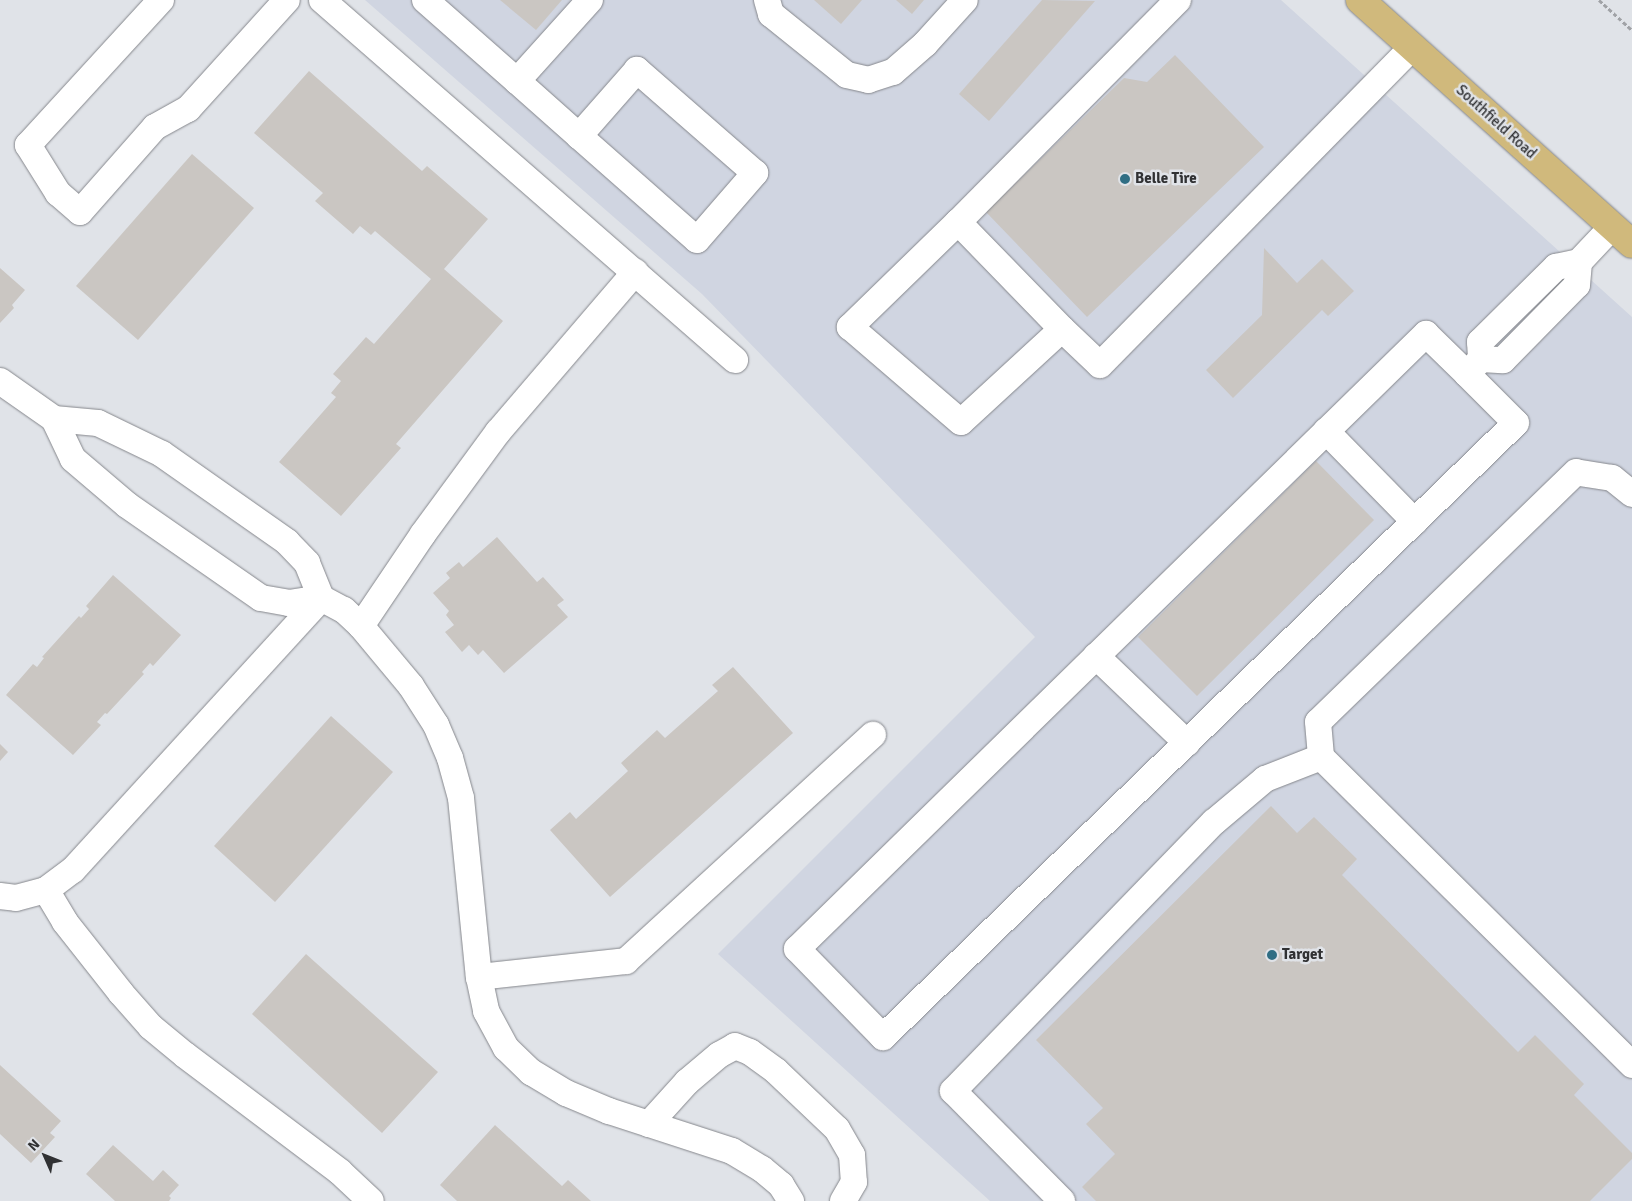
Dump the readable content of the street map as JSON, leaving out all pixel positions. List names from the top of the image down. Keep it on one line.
{"streets":{"main road":["Southfield Road"]},"places":["Belle Tire","Target"],"north":"top left"}
